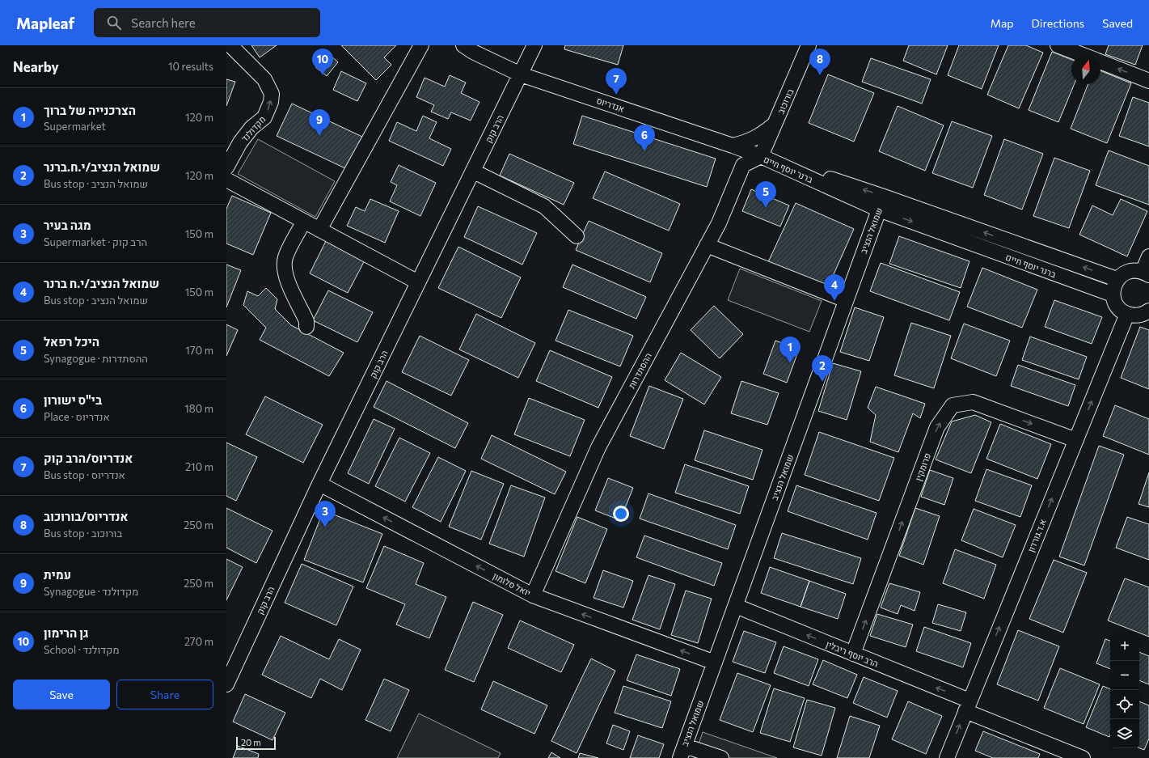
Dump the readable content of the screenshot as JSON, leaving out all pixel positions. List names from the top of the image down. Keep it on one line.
{"streets":{"street":["בורוכוב","אנדריוס","מקדולנד","הרב קוק","ברנר יוסף חיים","שמואל הנציב","ההסתדרות","פרומקין","א.ד.גורדון","יואל סלומון","הרב יוסף ריבלין"]},"crossings":[["בורוכוב","אנדריוס"],["בורוכוב","ברנר יוסף חיים"],["בורוכוב","ההסתדרות"],["אנדריוס","הרב קוק"],["אנדריוס","ברנר יוסף חיים"],["אנדריוס","ההסתדרות"],["הרב קוק","יואל סלומון"],["ברנר יוסף חיים","שמואל הנציב"],["ברנר יוסף חיים","ההסתדרות"],["שמואל הנציב","יואל סלומון"],["שמואל הנציב","הרב יוסף ריבלין"],["ההסתדרות","יואל סלומון"],["פרומקין","א.ד.גורדון"],["פרומקין","הרב יוסף ריבלין"],["א.ד.גורדון","הרב יוסף ריבלין"]],"one_way":["א.ד.גורדון","יואל סלומון","הרב יוסף ריבלין"],"scale_bar":"20 m","north":"top","page":{"header":"Mapleaf","search":"Search here","nav":["Map","Directions","Saved"],"heading":["Nearby","10 results"],"pins":["8","10","7","9","6","5","4","1","2","3"],"list":[{"mark":"1","name":"הצרכנייה של ברוך","note":"Supermarket","value":"120 m"},{"mark":"2","name":"שמואל הנציב/י.ח.ברנר","note":"Bus stop · שמואל הנציב","value":"120 m"},{"mark":"3","name":"מגה בעיר","note":"Supermarket · הרב קוק","value":"150 m"},{"mark":"4","name":"שמואל הנציב/י.ח ברנר","note":"Bus stop · שמואל הנציב","value":"150 m"},{"mark":"5","name":"היכל רפאל","note":"Synagogue · ההסתדרות","value":"170 m"},{"mark":"6","name":"בי\"ס ישורון","note":"Place · אנדריוס","value":"180 m"},{"mark":"7","name":"אנדריוס/הרב קוק","note":"Bus stop · אנדריוס","value":"210 m"},{"mark":"8","name":"אנדריוס/בורוכוב","note":"Bus stop · בורוכוב","value":"250 m"},{"mark":"9","name":"עמית","note":"Synagogue · מקדולנד","value":"250 m"},{"mark":"10","name":"גן הרימון","note":"School · מקדולנד","value":"270 m"}],"map_buttons":["+","−"],"buttons":["Save","Share"],"scale":"20 m"}}
